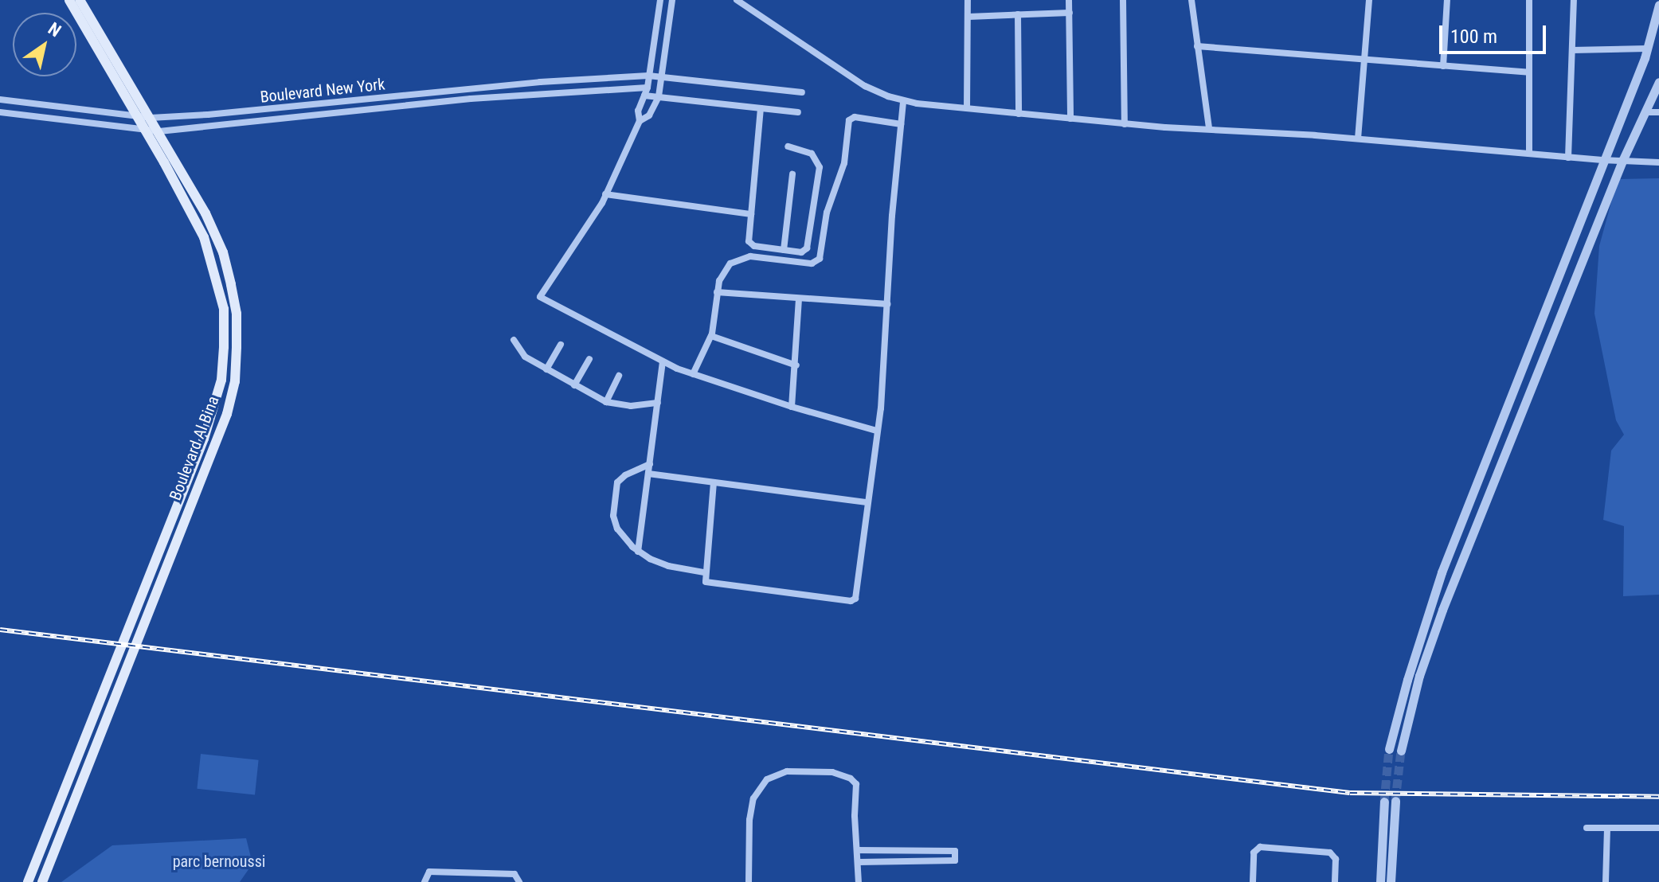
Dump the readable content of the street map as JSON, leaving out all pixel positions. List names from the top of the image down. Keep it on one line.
{"streets":{"main road":["Boulevard Al Bina"],"street":["Boulevard New York"]},"crossings":[["Boulevard New York","Boulevard Al Bina"]],"parks":["parc bernoussi"],"scale_bar":"100 m","north":"top right"}
